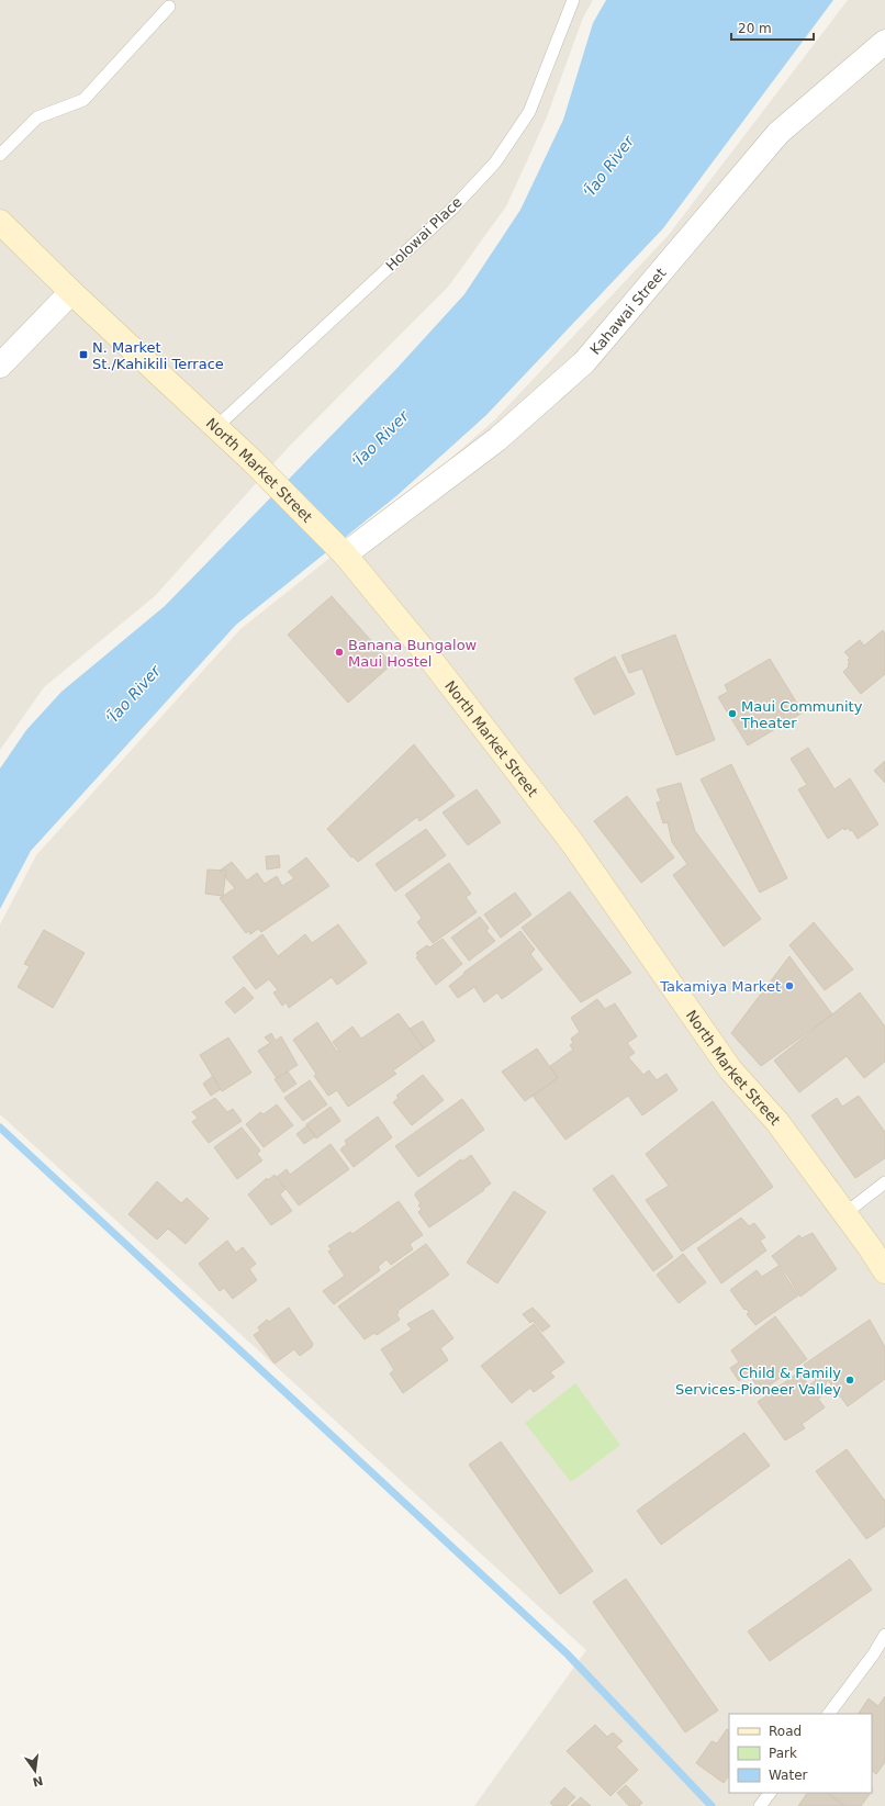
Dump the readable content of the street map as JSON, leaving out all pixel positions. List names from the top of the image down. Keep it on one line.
{"streets":{"street":["Kahawai Street","North Market Street"],"lane":["Holowai Place"]},"crossings":[["Holowai Place","North Market Street"],["Kahawai Street","North Market Street"]],"water":["ʻĪao River"],"places":{"transit":["N. Market St./Kahikili Terrace"],"other":["Banana Bungalow Maui Hostel","Maui Community Theater","Takamiya Market","Child & Family Services-Pioneer Valley"]},"legend":["Road","Park","Water"],"scale_bar":"20 m","north":"bottom"}
